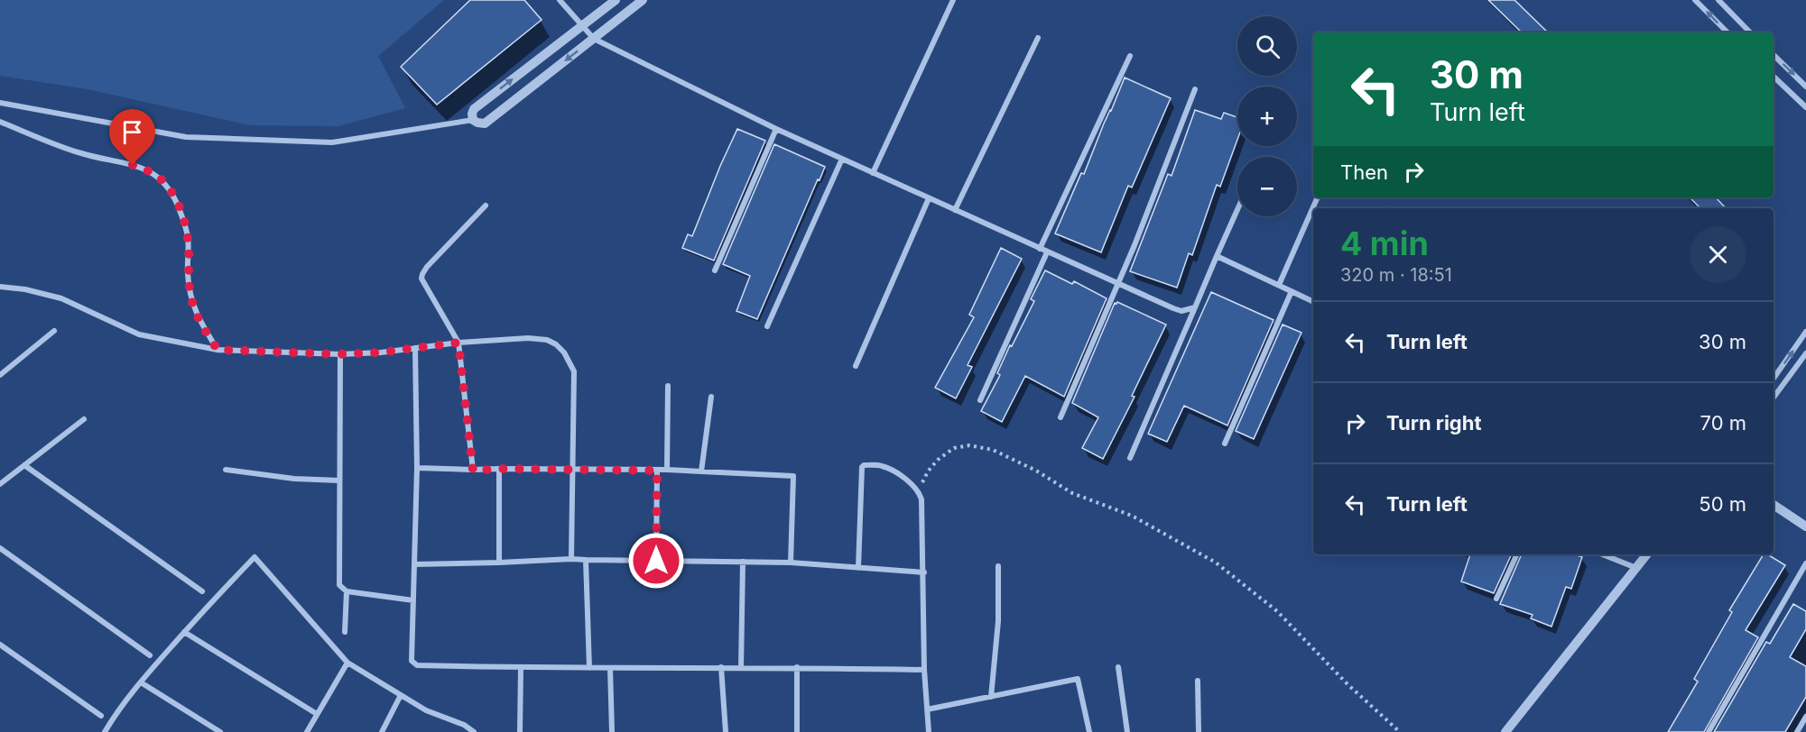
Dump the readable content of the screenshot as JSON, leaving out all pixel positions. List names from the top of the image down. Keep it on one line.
{"page":{"map_buttons":["+","−"],"turn":["30 m","Turn left"],"then":"Then","heading":["4 min","320 m · 18:51"],"list":[{"name":"Turn left","value":"30 m"},{"name":"Turn right","value":"70 m"},{"name":"Turn left","value":"50 m"}]}}
